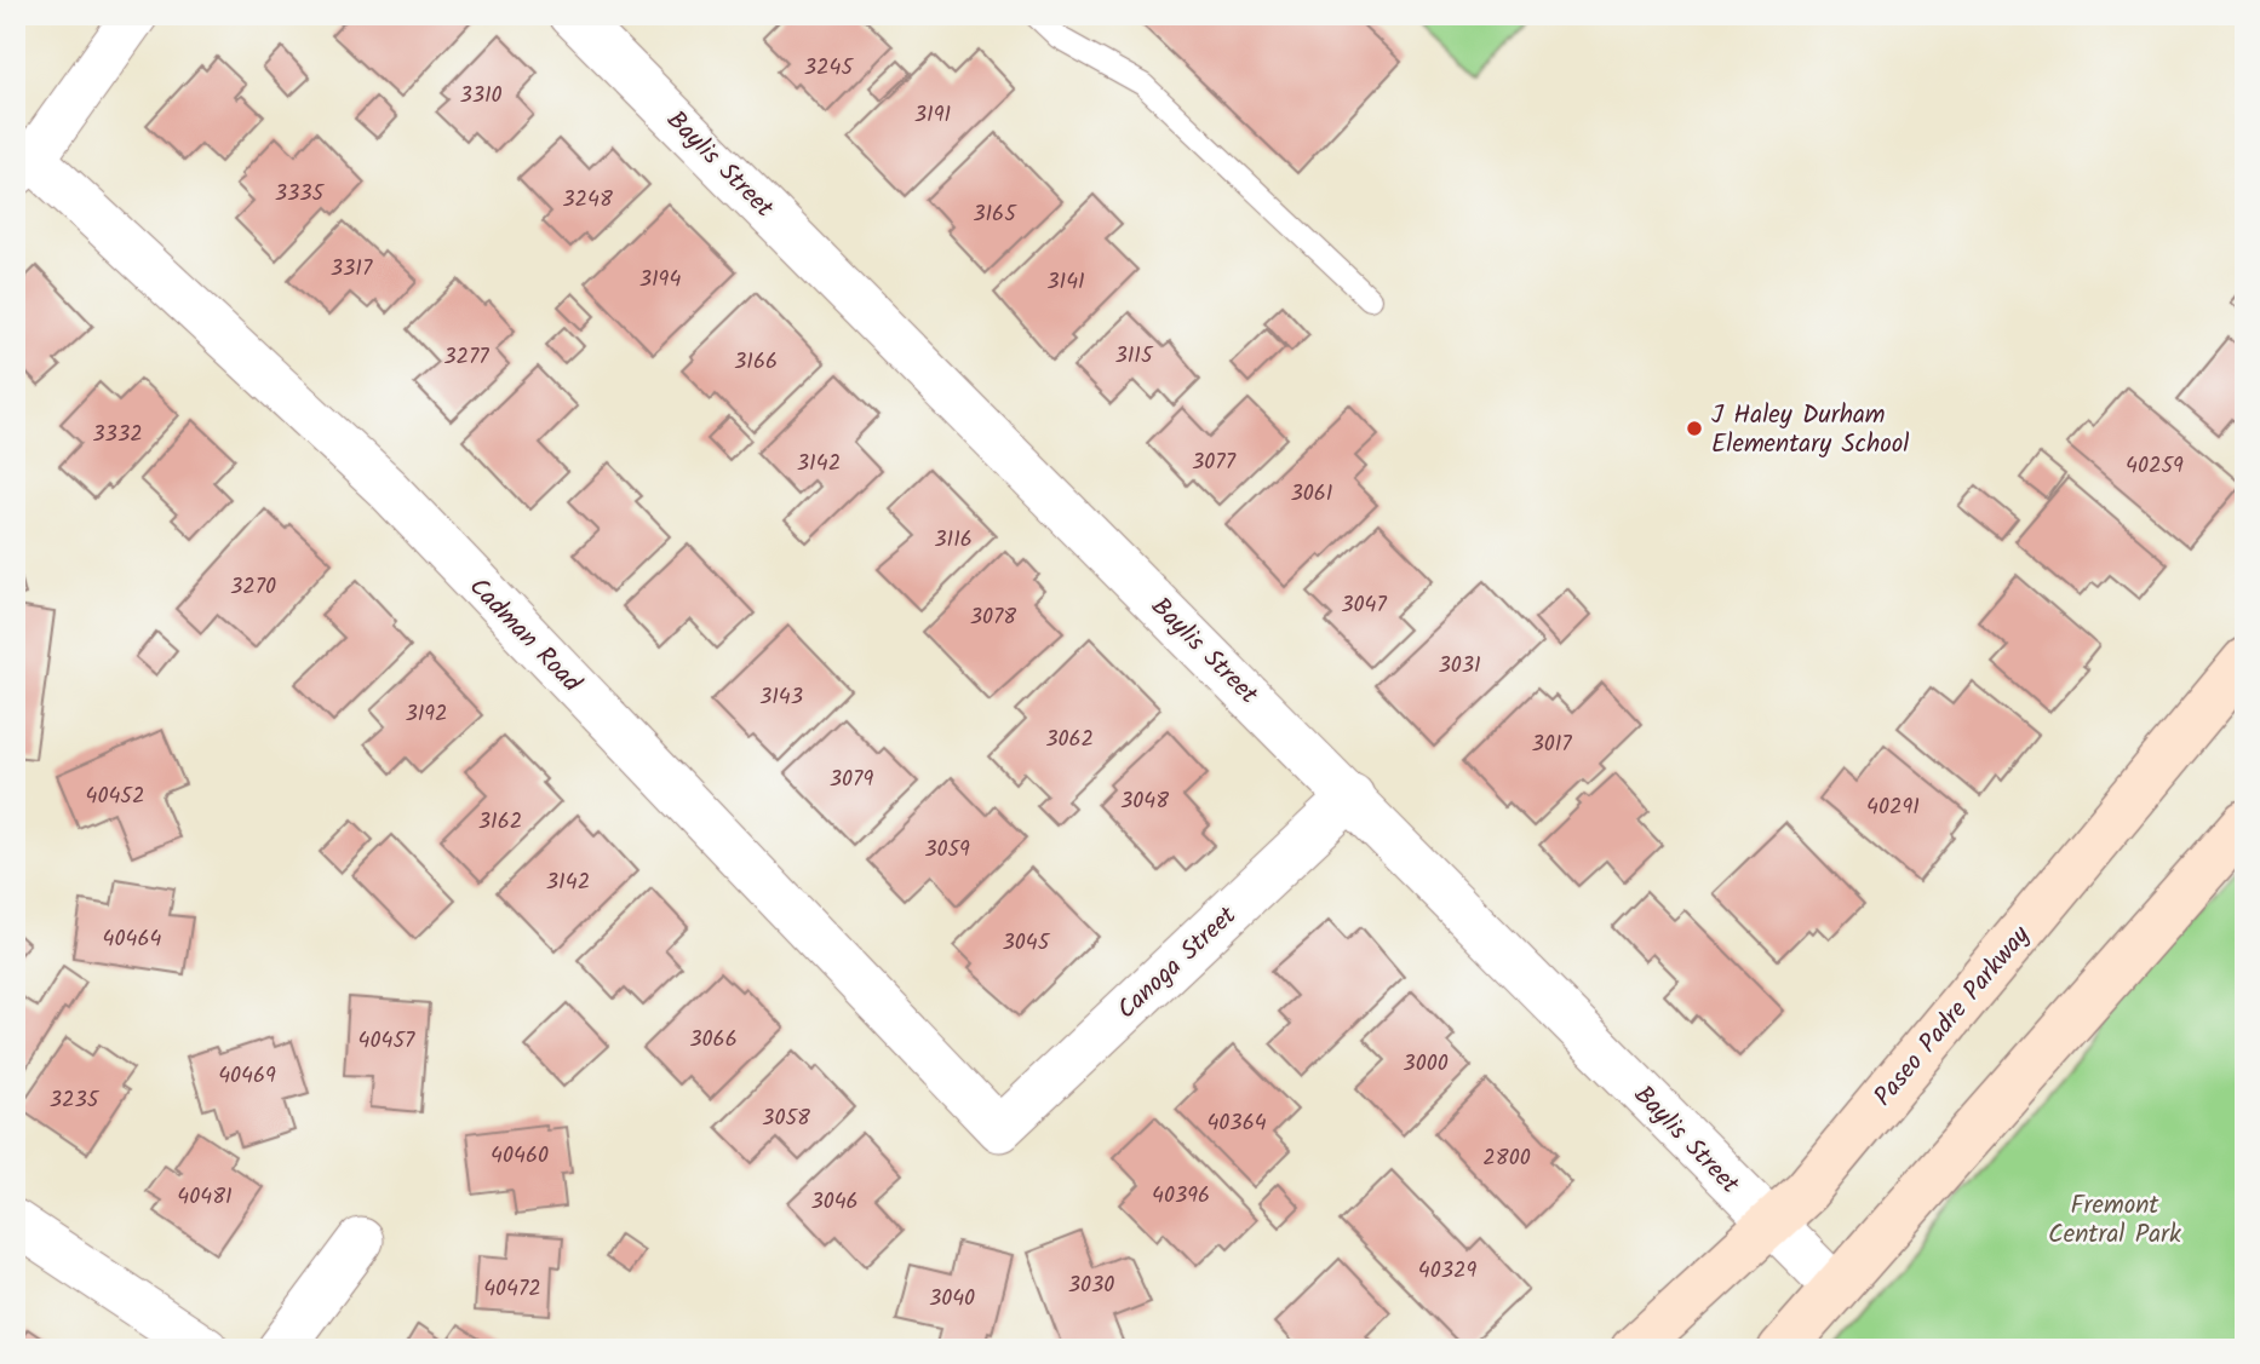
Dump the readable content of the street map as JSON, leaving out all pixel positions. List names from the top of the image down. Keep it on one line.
{"streets":{"main road":["Paseo Padre Parkway"],"street":["Baylis Street","Cadman Road","Canoga Street"]},"crossings":[["Baylis Street","Canoga Street"],["Baylis Street","Paseo Padre Parkway"],["Cadman Road","Canoga Street"]],"parks":["Fremont Central Park"],"places":["J Haley Durham Elementary School"],"house_numbers":["3245","3310","3191","3335","3248","3165","3317","3194","3141","3115","3277","3166","3332","3077","3142","40259","3061","3116","3270","3047","3078","3031","3143","3192","3062","3017","3079","40452","3048","40291","3162","3059","3142","40464","3045","3066","40457","3000","40469","3235","3058","40364","40460","2800","40396","40481","3046","40329","3030","40472","3040"]}
